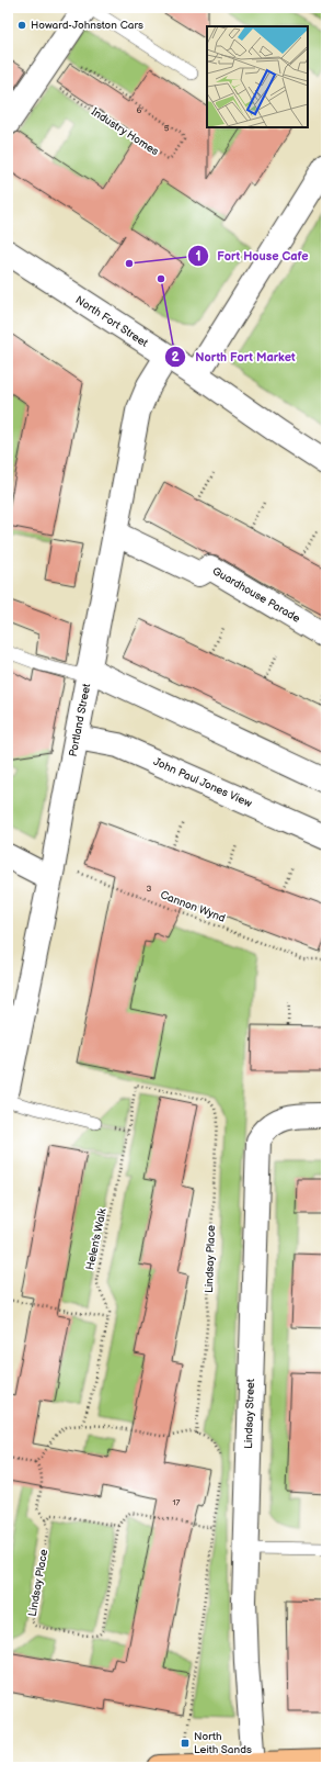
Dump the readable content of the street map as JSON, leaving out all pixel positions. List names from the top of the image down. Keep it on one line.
{"streets":{"street":["North Fort Street","Guardhouse Parade","Portland Street","John Paul Jones View","Lindsay Street"],"path":["Industry Homes","Cannon Wynd","Helen's Walk","Lindsay Place"]},"crossings":[["North Fort Street","Portland Street"],["Guardhouse Parade","Portland Street"],["Portland Street","John Paul Jones View"],["Portland Street","Cannon Wynd"],["Helen's Walk","Lindsay Place"]],"places":{"other":["Howard-Johnston Cars","Fort House Cafe","North Fort Market"],"transit":["North Leith Sands"]},"house_numbers":["6","5","3","17"]}
